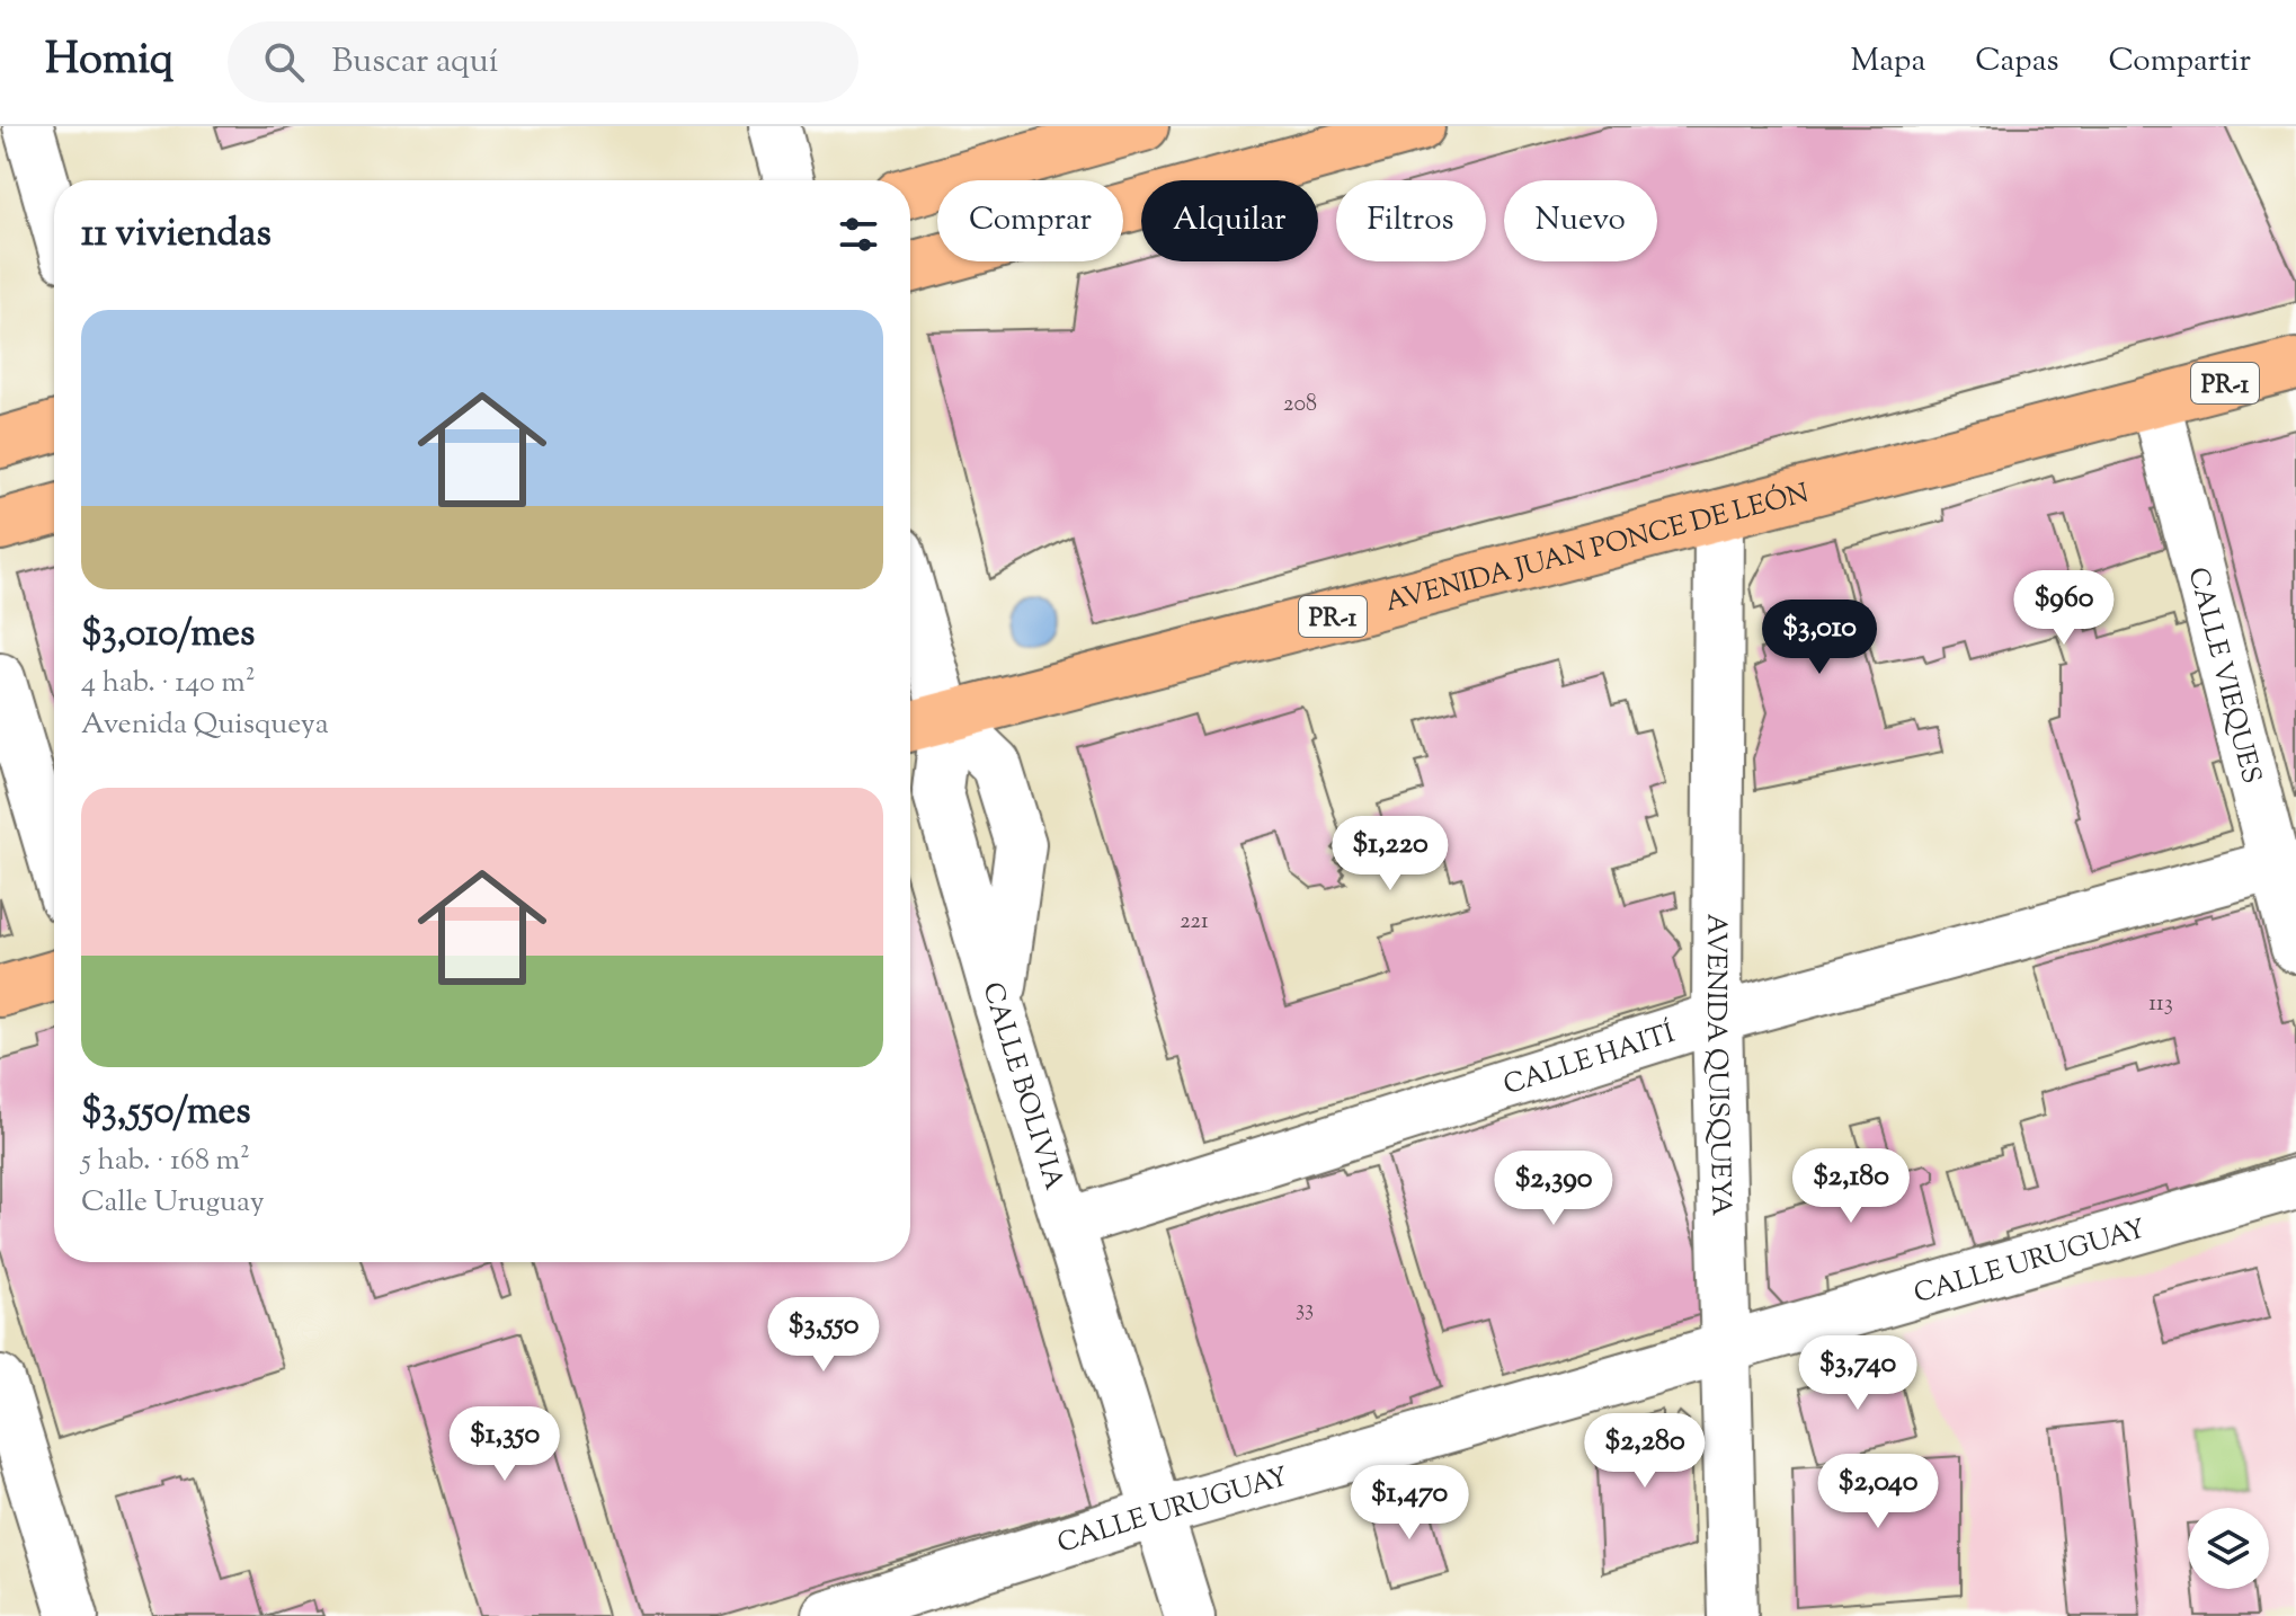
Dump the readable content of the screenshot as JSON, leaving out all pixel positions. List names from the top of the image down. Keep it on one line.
{"streets":{"main road":["PR-1","AVENIDA JUAN PONCE DE LEÓN"],"street":["CALLE VIEQUES","CALLE HAITÍ","AVENIDA QUISQUEYA","CALLE BOLIVIA","CALLE URUGUAY"]},"crossings":[["AVENIDA JUAN PONCE DE LEÓN","CALLE VIEQUES"],["AVENIDA JUAN PONCE DE LEÓN","AVENIDA QUISQUEYA"],["AVENIDA JUAN PONCE DE LEÓN","CALLE BOLIVIA"],["CALLE VIEQUES","CALLE HAITÍ"],["CALLE HAITÍ","AVENIDA QUISQUEYA"],["CALLE HAITÍ","CALLE BOLIVIA"],["AVENIDA QUISQUEYA","CALLE URUGUAY"],["CALLE BOLIVIA","CALLE URUGUAY"]],"house_numbers":["208","221","113","33"],"page":{"header":"Homiq","search":"Buscar aquí","nav":["Mapa","Capas","Compartir"],"chip":["Comprar","Alquilar","Filtros","Nuevo"],"heading":"11 viviendas","list":[{"name":"$3,010/mes","note":"4 hab. · 140 m² · Avenida Quisqueya"},{"name":"$3,550/mes","note":"5 hab. · 168 m² · Calle Uruguay"}],"price":["$960","$3,010","$1,220","$2,180","$2,390","$3,550","$3,740","$1,350","$2,280","$2,040","$1,470"]}}
